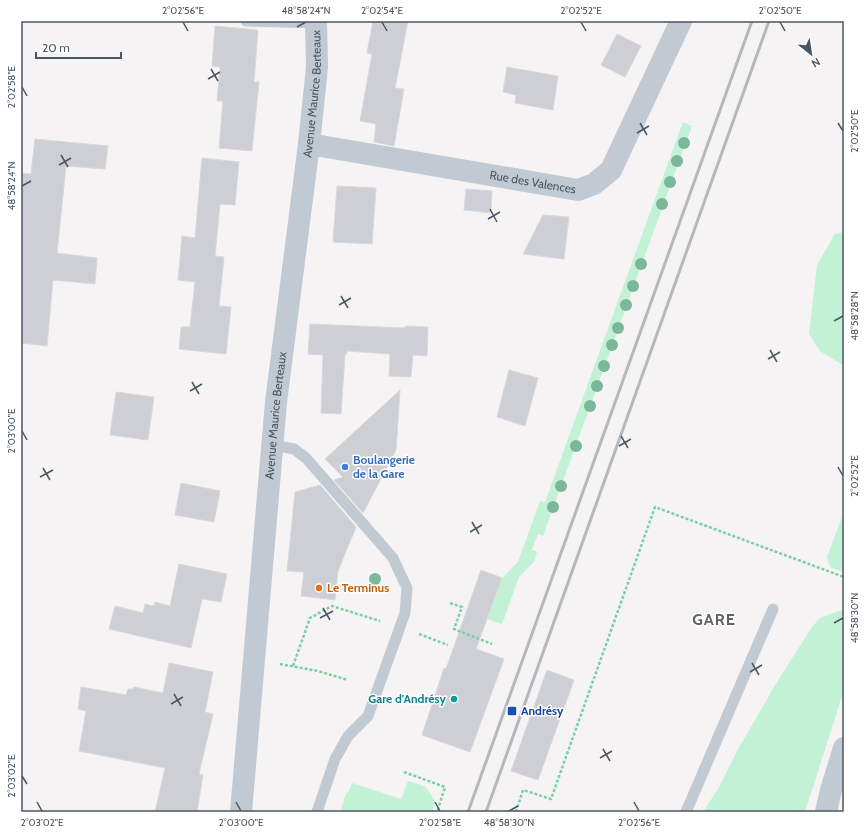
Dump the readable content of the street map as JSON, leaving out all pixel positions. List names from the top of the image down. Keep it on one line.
{"streets":{"street":["Avenue Maurice Berteaux","Rue des Valences"]},"crossings":[["Avenue Maurice Berteaux","Rue des Valences"]],"districts":["GARE"],"places":{"other":["Boulangerie de la Gare","Le Terminus","Gare d'Andrésy"],"transit":["Andrésy"]},"scale_bar":"20 m","north":"bottom right","coordinates":["2°02'56\"E","48°58'24\"N","2°02'54\"E","2°02'52\"E","2°02'50\"E","2°02'58\"E","48°58'28\"N","2°03'00\"E","48°58'30\"N","2°03'02\"E"]}
